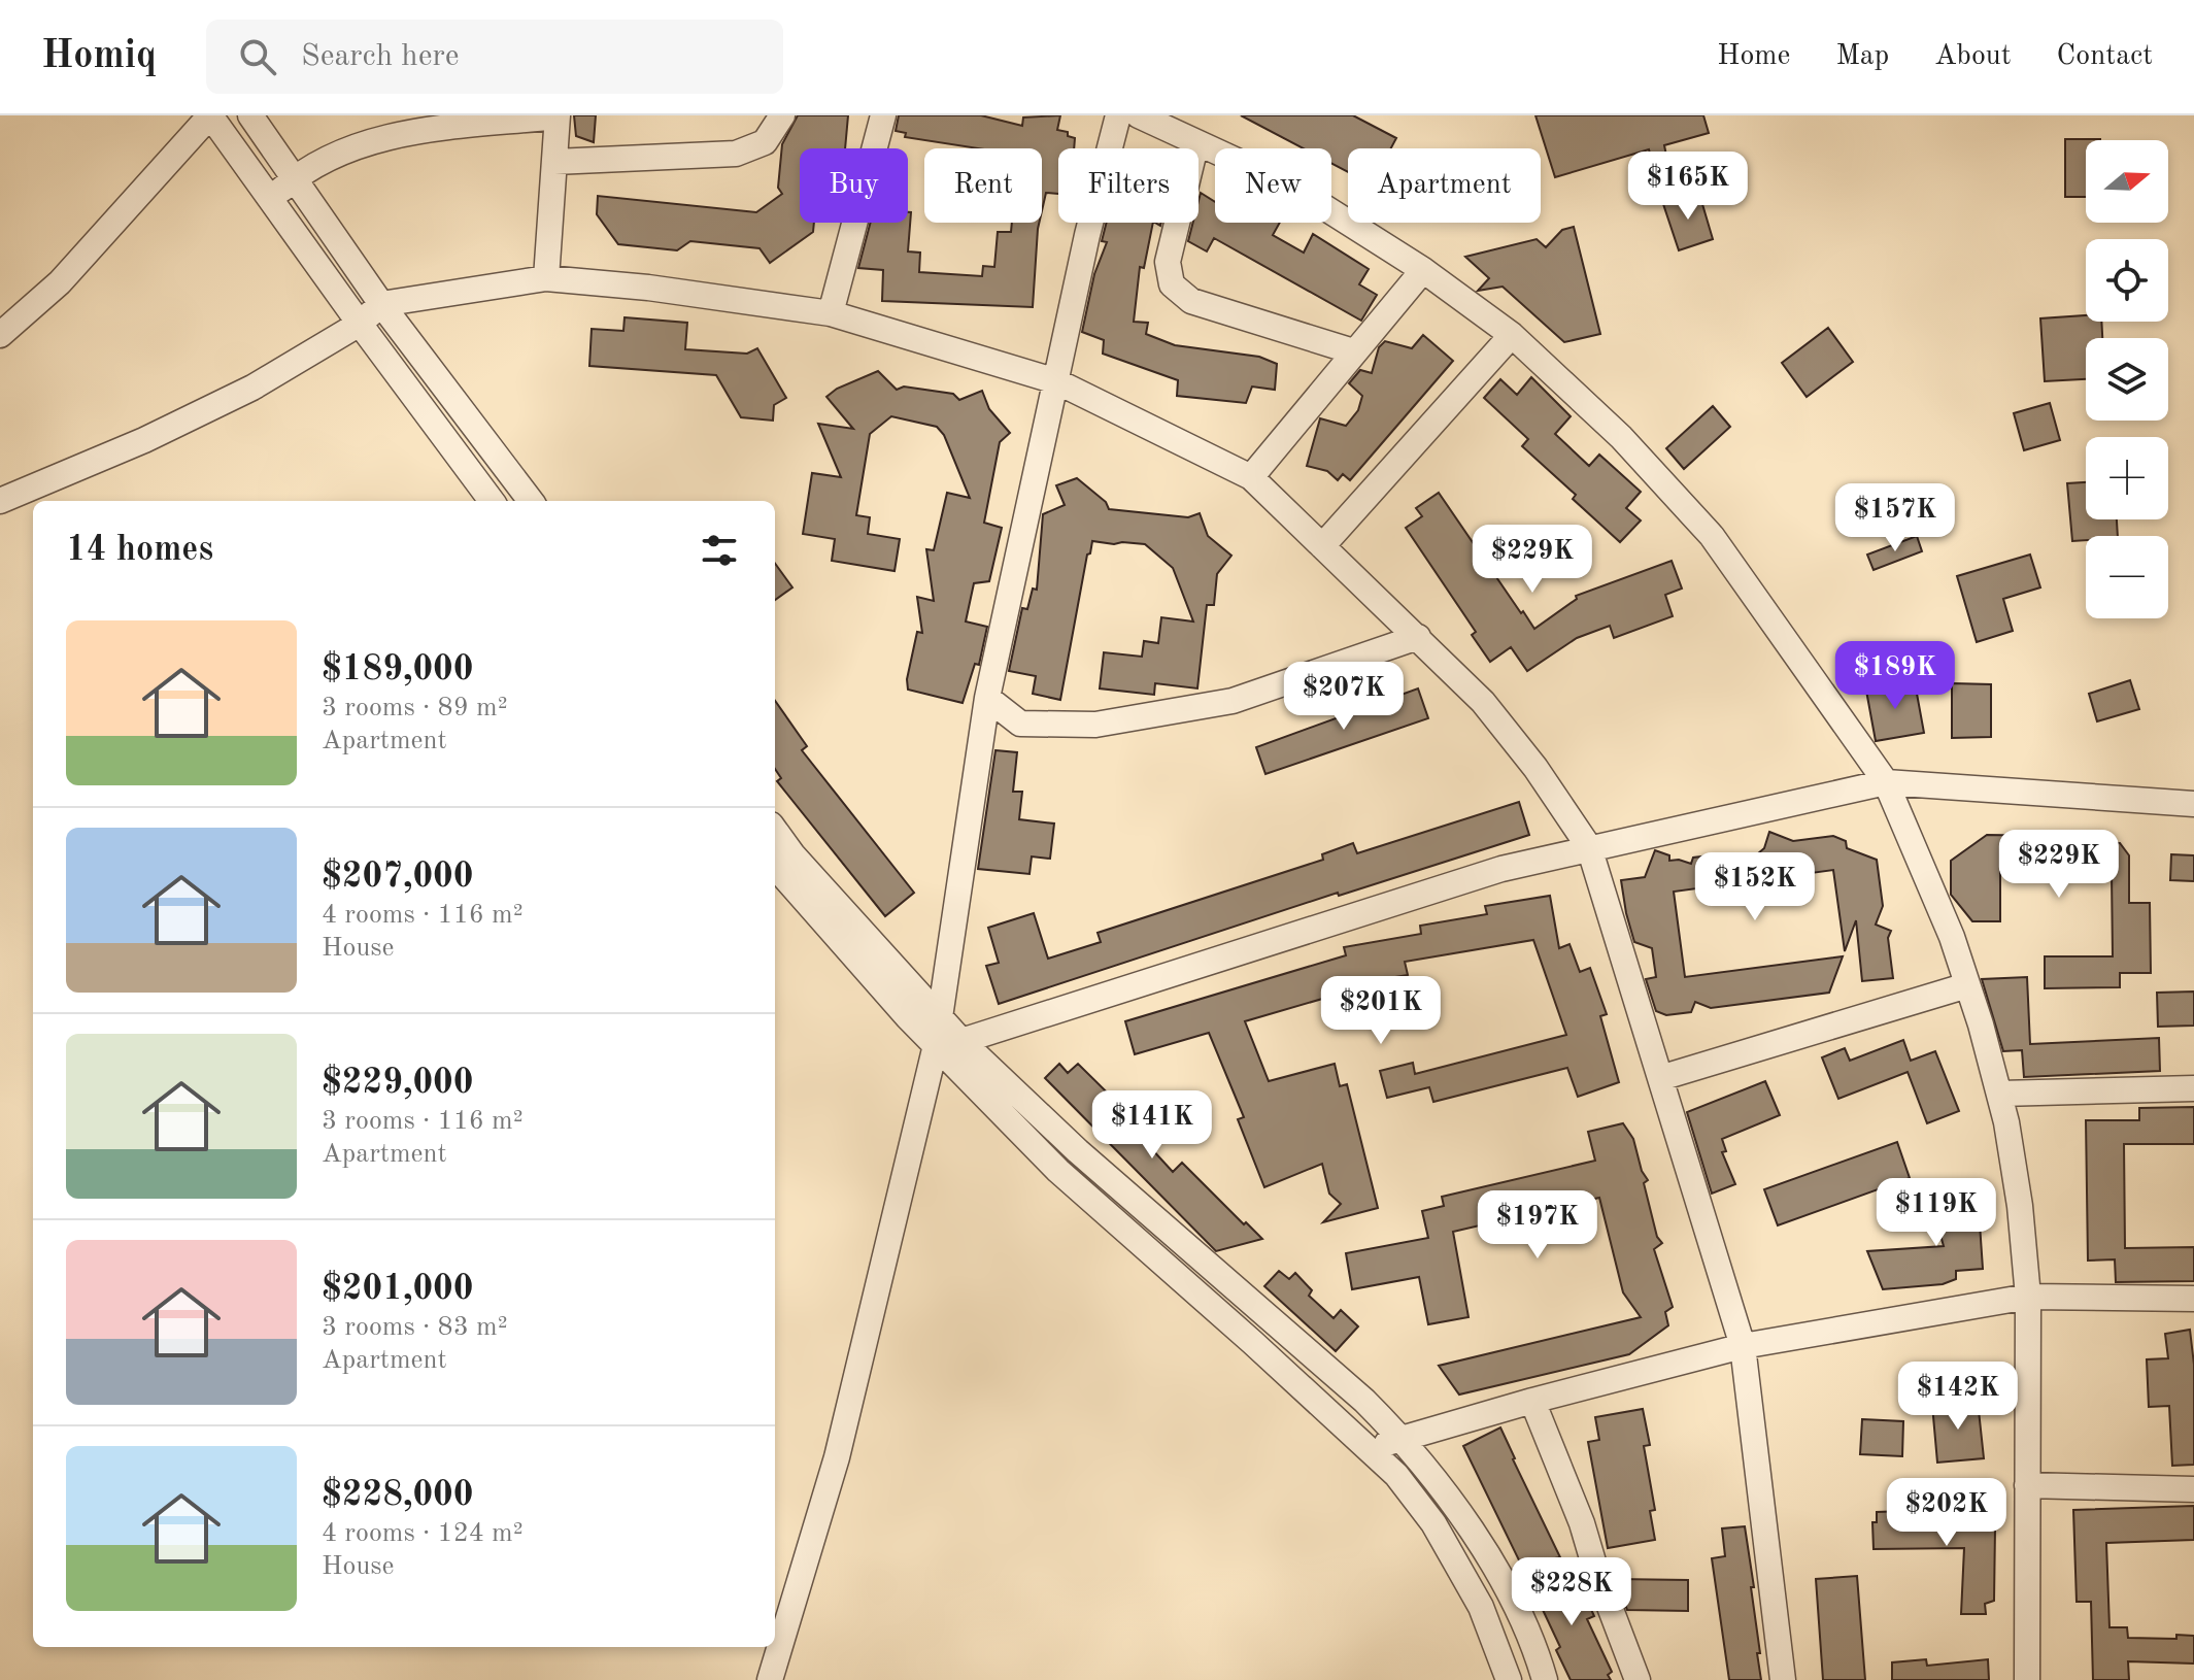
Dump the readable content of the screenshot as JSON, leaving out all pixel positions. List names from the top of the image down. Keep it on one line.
{"north":"right","page":{"header":"Homiq","search":"Search here","nav":["Home","Map","About","Contact"],"map_buttons":["+","−"],"chip":["Buy","Rent","Filters","New","Apartment"],"price":["$165K","$157K","$229K","$189K","$207K","$229K","$152K","$201K","$141K","$119K","$197K","$142K","$202K","$228K"],"heading":"14 homes","list":[{"name":"$189,000","note":"3 rooms · 89 m² · Apartment"},{"name":"$207,000","note":"4 rooms · 116 m² · House"},{"name":"$229,000","note":"3 rooms · 116 m² · Apartment"},{"name":"$201,000","note":"3 rooms · 83 m² · Apartment"},{"name":"$228,000","note":"4 rooms · 124 m² · House"}]}}
